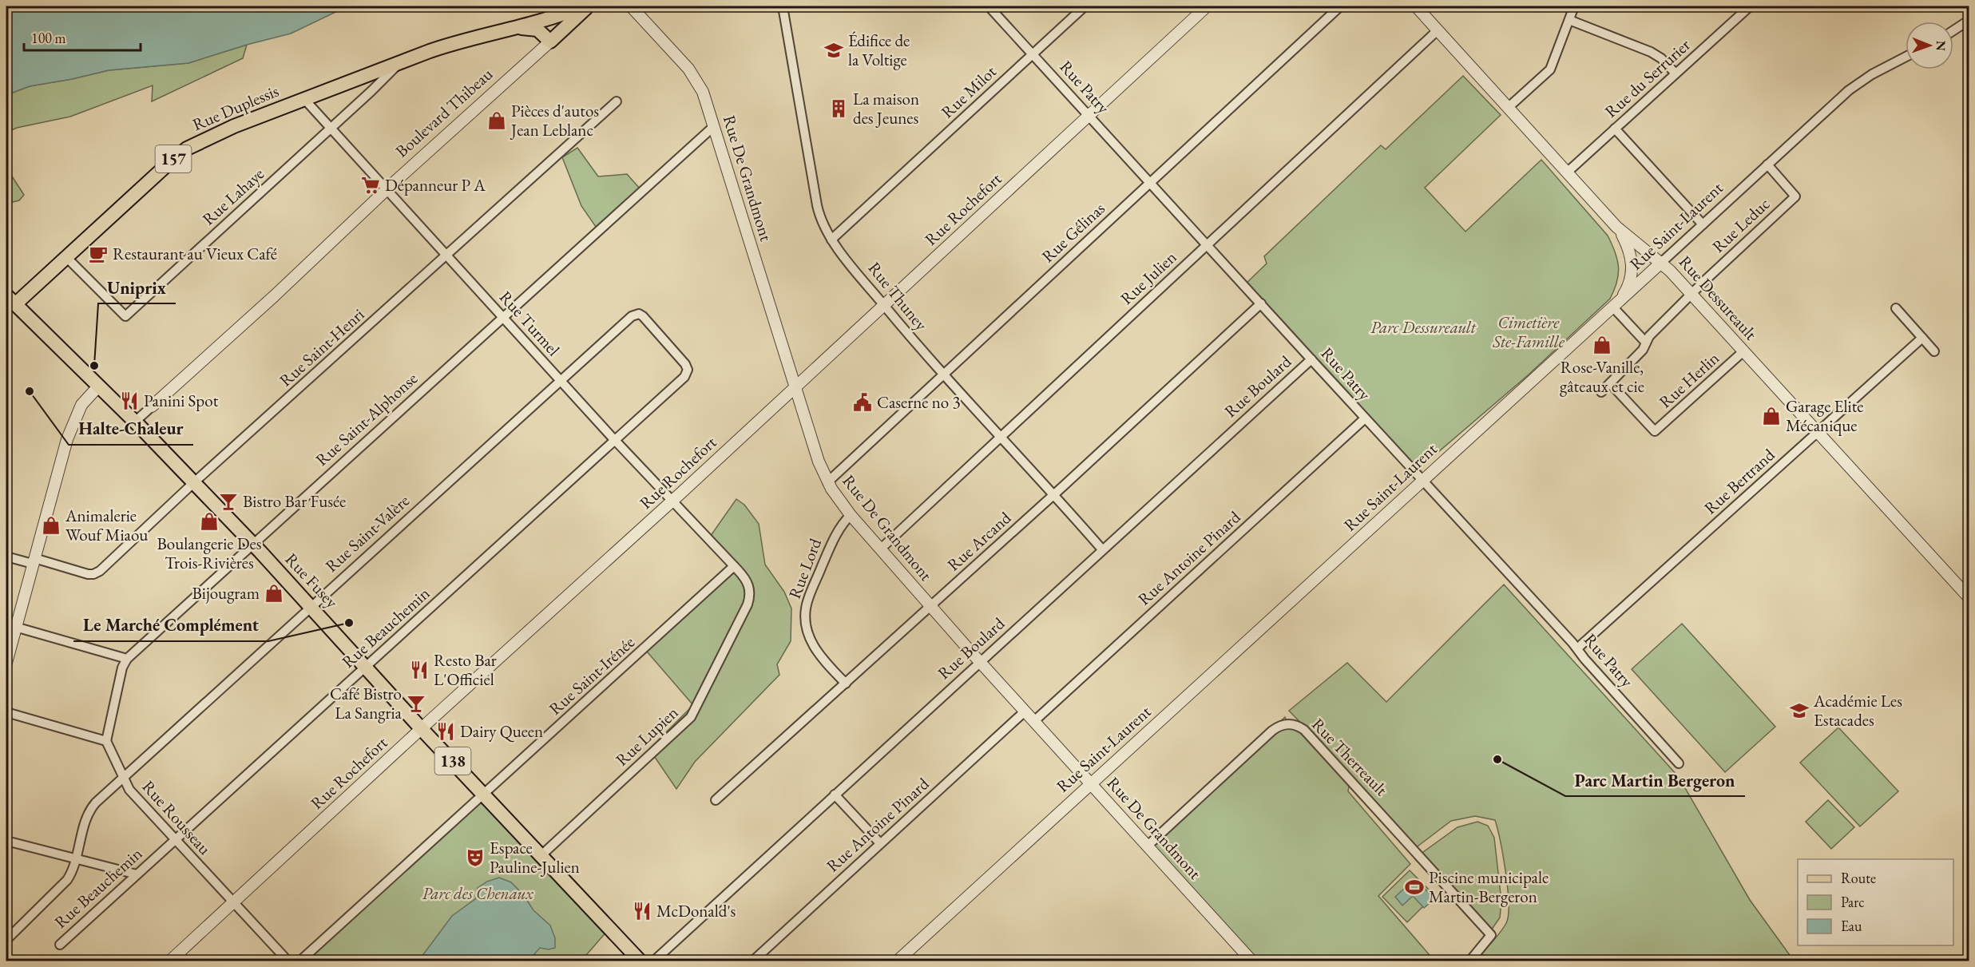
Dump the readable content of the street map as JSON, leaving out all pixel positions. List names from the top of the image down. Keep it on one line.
{"streets":{"main road":["Rue Duplessis","Boulevard Thibeau","157","Rue Fusey","138"],"street":["Rue du Serrurier","Rue Patry","Rue Milot","Rue De Grandmont","Rue Lahaye","Rue Rochefort","Rue Leduc","Rue Saint-Laurent","Rue Gélinas","Rue Julien","Rue Thuney","Rue Dessureault","Rue Turmel","Rue Saint-Henri","Rue Herlin","Rue Boulard","Rue Saint-Alphonse","Rue Bertrand","Rue Saint-Valère","Rue Arcand","Rue Antoine Pinard","Rue Lord","Rue Beauchemin","Rue Saint-Irénée","Rue Lupien","Rue Therreault","Rue Rousseau"]},"crossings":[["Rue du Serrurier","Rue Dessureault"],["Rue Patry","Rue Milot"],["Rue Patry","Rue Rochefort"],["Rue Patry","Rue Saint-Laurent"],["Rue Patry","Rue Gélinas"],["Rue Patry","Rue Julien"],["Rue Patry","Rue Boulard"],["Rue Patry","Rue Bertrand"],["Rue Patry","Rue Arcand"],["Rue Patry","Rue Antoine Pinard"],["Rue Milot","Rue Thuney"],["Rue Duplessis","Boulevard Thibeau"],["Rue Duplessis","Rue Lahaye"],["Rue Duplessis","Rue Turmel"],["Rue Duplessis","Rue Fusey"],["Boulevard Thibeau","Rue Turmel"],["Boulevard Thibeau","Rue Fusey"],["Rue De Grandmont","Rue Rochefort"],["Rue De Grandmont","Rue Saint-Laurent"],["Rue De Grandmont","Rue Gélinas"],["Rue De Grandmont","Rue Julien"],["Rue De Grandmont","Rue Boulard"],["Rue De Grandmont","Rue Saint-Alphonse"],["Rue De Grandmont","Rue Arcand"],["Rue De Grandmont","Rue Antoine Pinard"],["Rue De Grandmont","Rue Lord"],["Rue De Grandmont","Rue Therreault"],["Rue Lahaye","Rue Turmel"],["Rue Rochefort","Rue Thuney"],["Rue Rochefort","Rue Turmel"],["Rue Rochefort","Rue Fusey"],["Rue Rochefort","Rue Rousseau"],["Rue Leduc","Rue Saint-Laurent"],["Rue Leduc","Rue Dessureault"],["Rue Leduc","Rue Herlin"],["Rue Saint-Laurent","Rue Dessureault"],["Rue Gélinas","Rue Thuney"],["Rue Julien","Rue Thuney"],["Rue Julien","Rue Dessureault"],["Rue Thuney","Rue Boulard"],["Rue Thuney","Rue Arcand"],["Rue Dessureault","Rue Herlin"],["Rue Dessureault","Rue Bertrand"],["Rue Turmel","Rue Saint-Henri"],["Rue Turmel","Rue Saint-Alphonse"],["Rue Turmel","Rue Saint-Valère"],["Rue Turmel","Rue Beauchemin"],["Rue Turmel","Rue Saint-Irénée"],["Rue Turmel","Rue Lupien"],["Rue Saint-Henri","Rue Fusey"],["Rue Saint-Alphonse","Rue Fusey"],["Rue Saint-Valère","Rue Fusey"],["Rue Saint-Valère","Rue Beauchemin"],["Rue Saint-Valère","Rue Rousseau"],["Rue Arcand","Rue Lord"],["Rue Fusey","Rue Beauchemin"],["Rue Fusey","Rue Saint-Irénée"],["Rue Fusey","Rue Lupien"],["Rue Beauchemin","Rue Rousseau"],["Rue Saint-Irénée","Rue Lupien"]],"parks":["Cimetière Ste-Famille","Parc Dessureault","Parc des Chenaux"],"places":{"school or university":["Édifice de la Voltige","Académie Les Estacades"],"building":["La maison des Jeunes"],"shop":["Pièces d'autos Jean Leblanc","Rose-Vanille, gâteaux et cie","Garage Elite Mécanique","Boulangerie Des Trois-Rivières","Animalerie Wouf Miaou","Bijougram"],"supermarket":["Dépanneur P A"],"cafe":["Restaurant au Vieux Café"],"other":["Uniprix","Halte-Chaleur","Le Marché Complément","Parc Martin Bergeron"],"restaurant":["Panini Spot","Resto Bar L'Officiel","Dairy Queen","McDonald's"],"public building":["Caserne no 3"],"bar":["Bistro Bar Fusée","Café Bistro La Sangria"],"theatre":["Espace Pauline-Julien"],"sports":["Piscine municipale Martin-Bergeron"]},"legend":["Route","Parc","Eau"],"scale_bar":"100 m","north":"right"}
